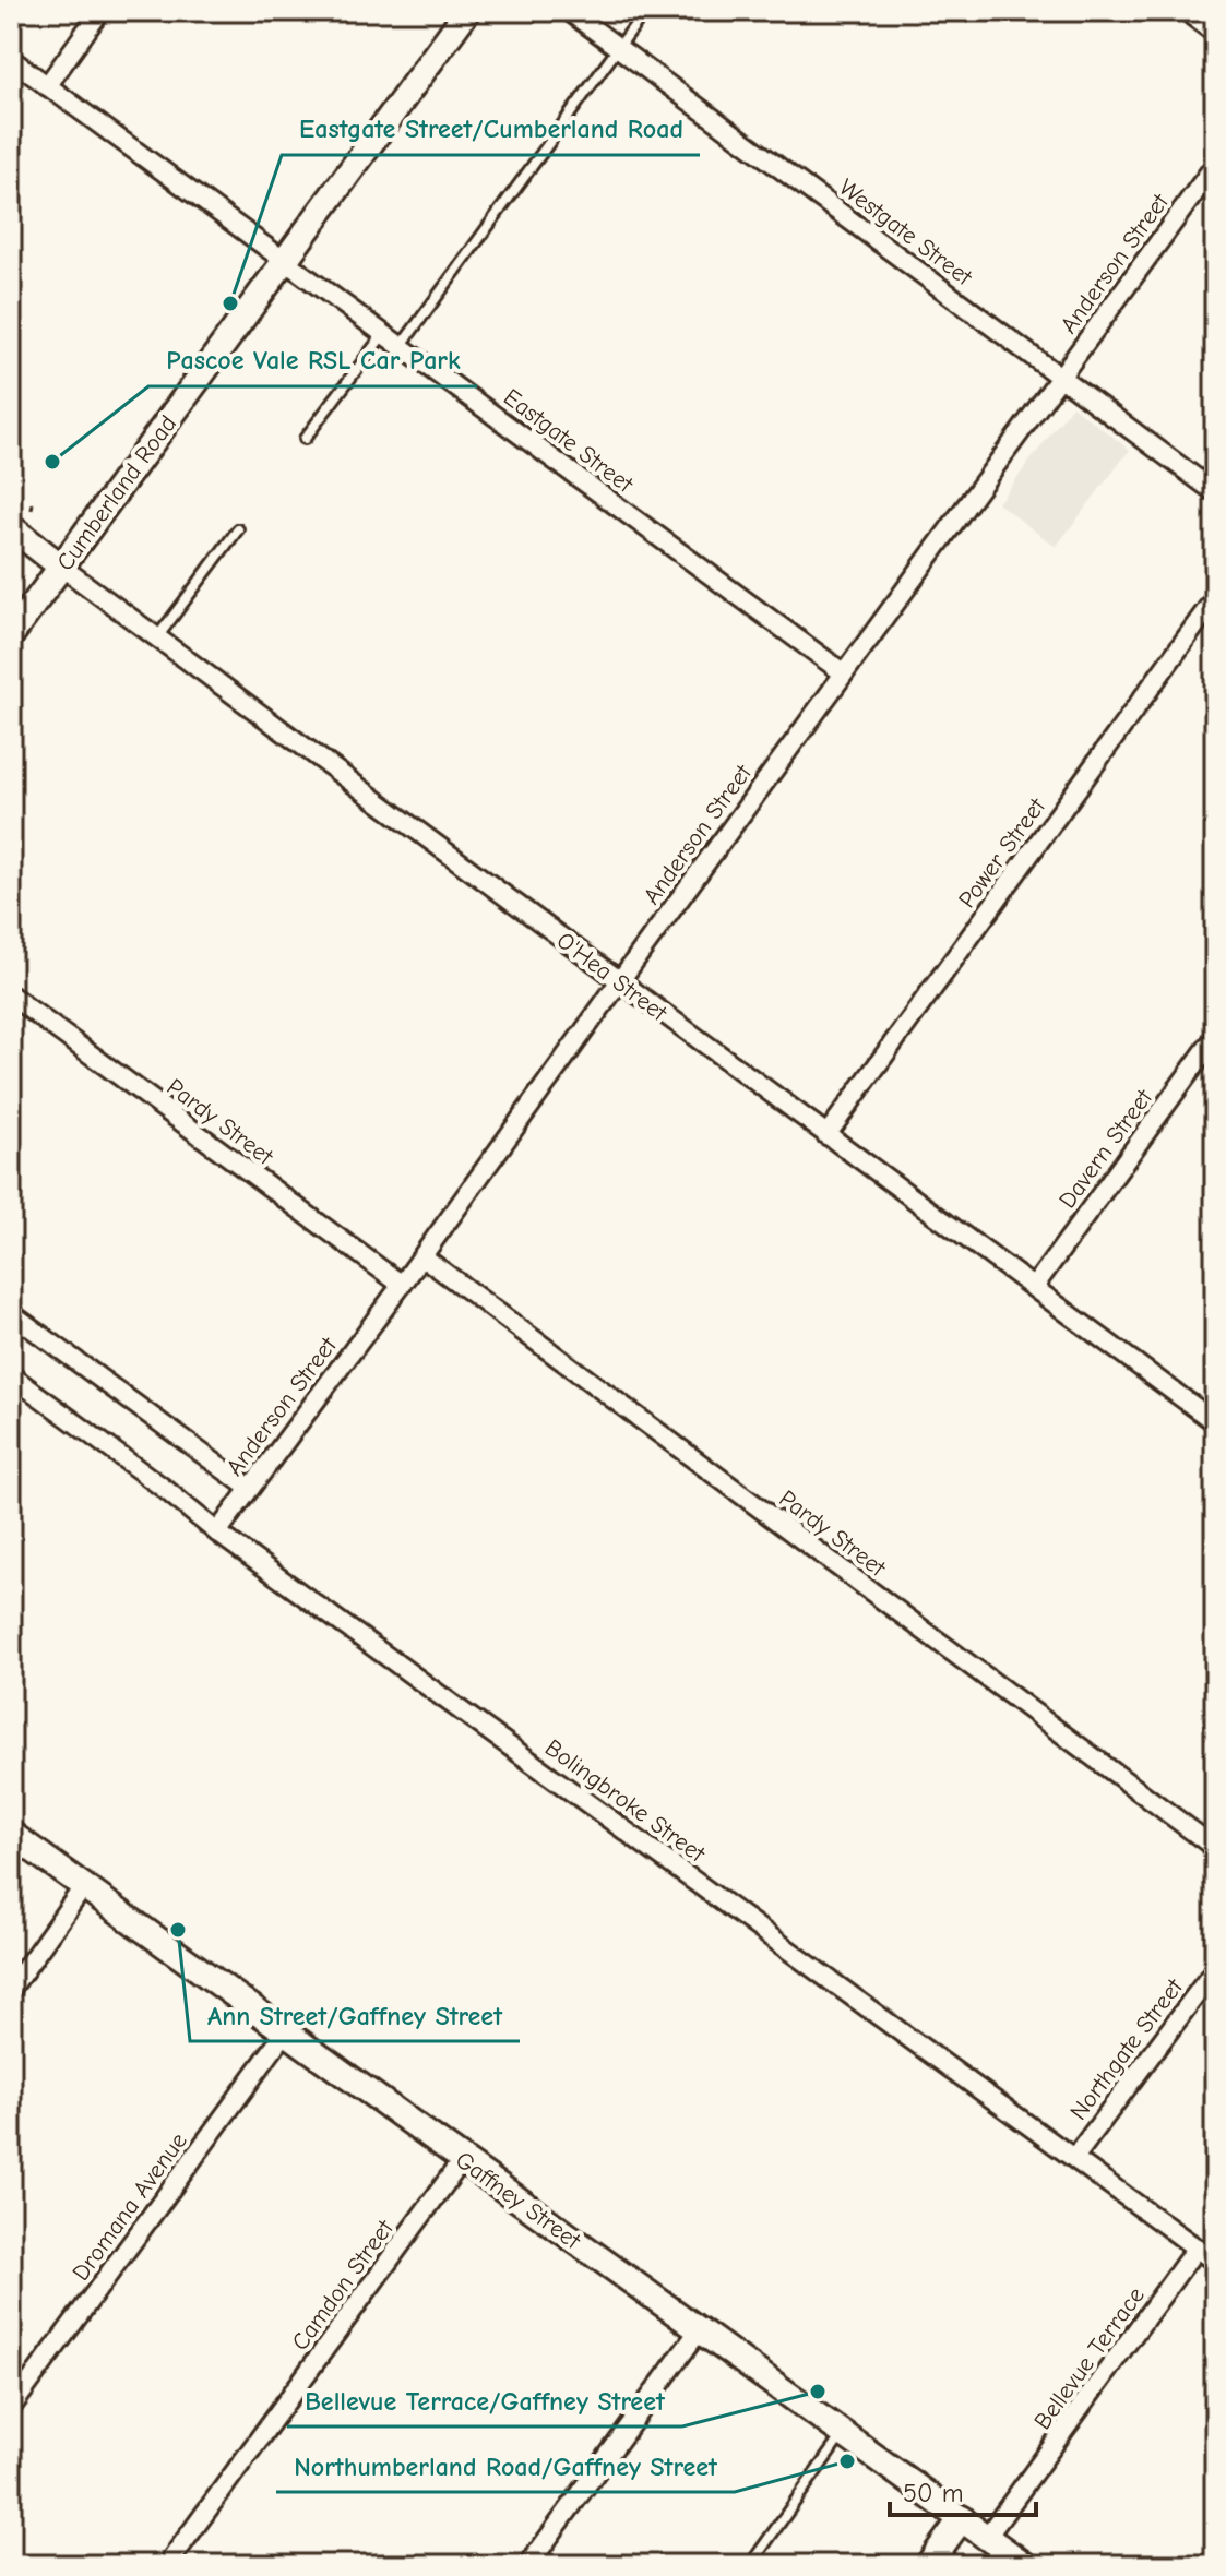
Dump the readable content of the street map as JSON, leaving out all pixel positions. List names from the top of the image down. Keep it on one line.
{"streets":{"main road":["Cumberland Road","O'Hea Street","Gaffney Street"],"street":["Westgate Street","Anderson Street","Eastgate Street","Power Street","Pardy Street","Davern Street","Bolingbroke Street","Northgate Street","Dromana Avenue","Camdon Street","Bellevue Terrace"]},"crossings":[["Westgate Street","Anderson Street"],["Anderson Street","Eastgate Street"],["Anderson Street","O'Hea Street"],["Anderson Street","Pardy Street"],["Anderson Street","Bolingbroke Street"],["Eastgate Street","Cumberland Road"],["Cumberland Road","O'Hea Street"],["Power Street","O'Hea Street"],["O'Hea Street","Davern Street"],["Bolingbroke Street","Northgate Street"],["Bolingbroke Street","Bellevue Terrace"],["Gaffney Street","Dromana Avenue"],["Gaffney Street","Camdon Street"],["Gaffney Street","Bellevue Terrace"]],"places":["Eastgate Street/Cumberland Road","Pascoe Vale RSL Car Park","Ann Street/Gaffney Street","Bellevue Terrace/Gaffney Street","Northumberland Road/Gaffney Street"],"scale_bar":"50 m"}
